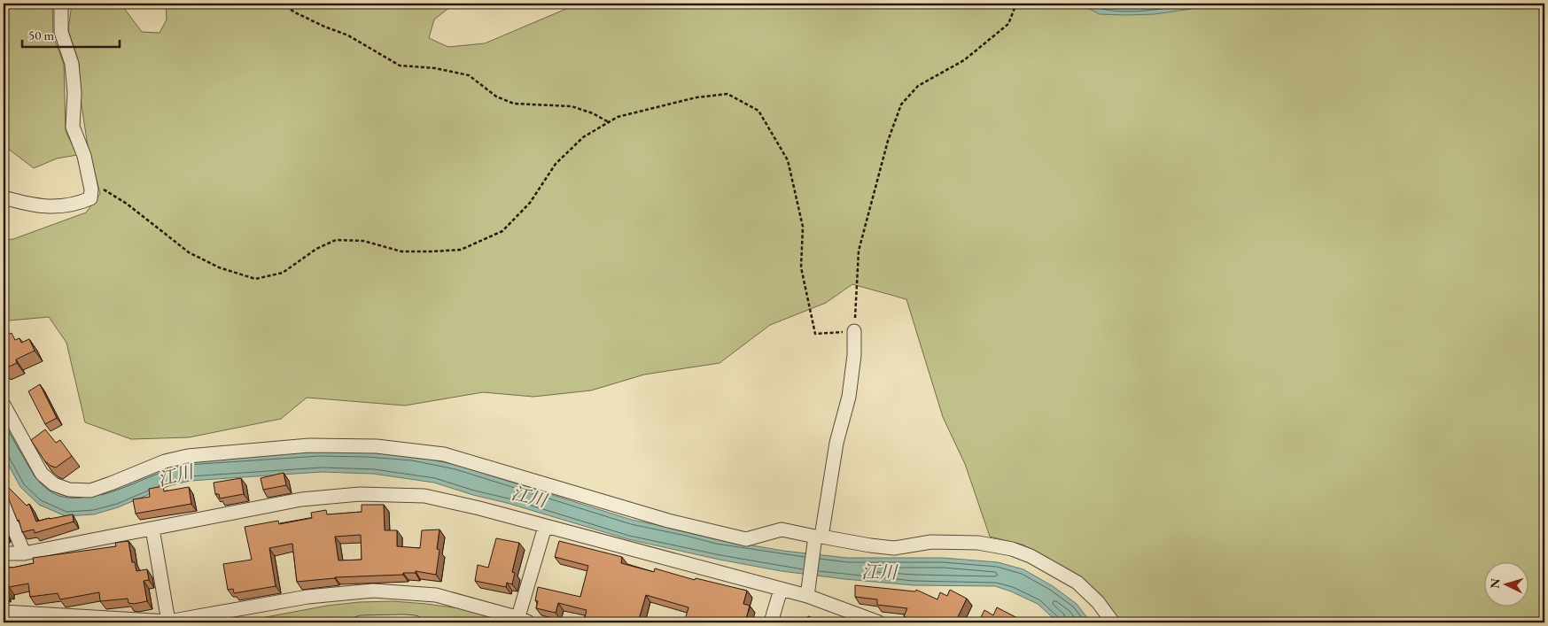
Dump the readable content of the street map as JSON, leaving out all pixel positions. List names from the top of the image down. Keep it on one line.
{"water":["江川"],"scale_bar":"50 m","north":"left"}
